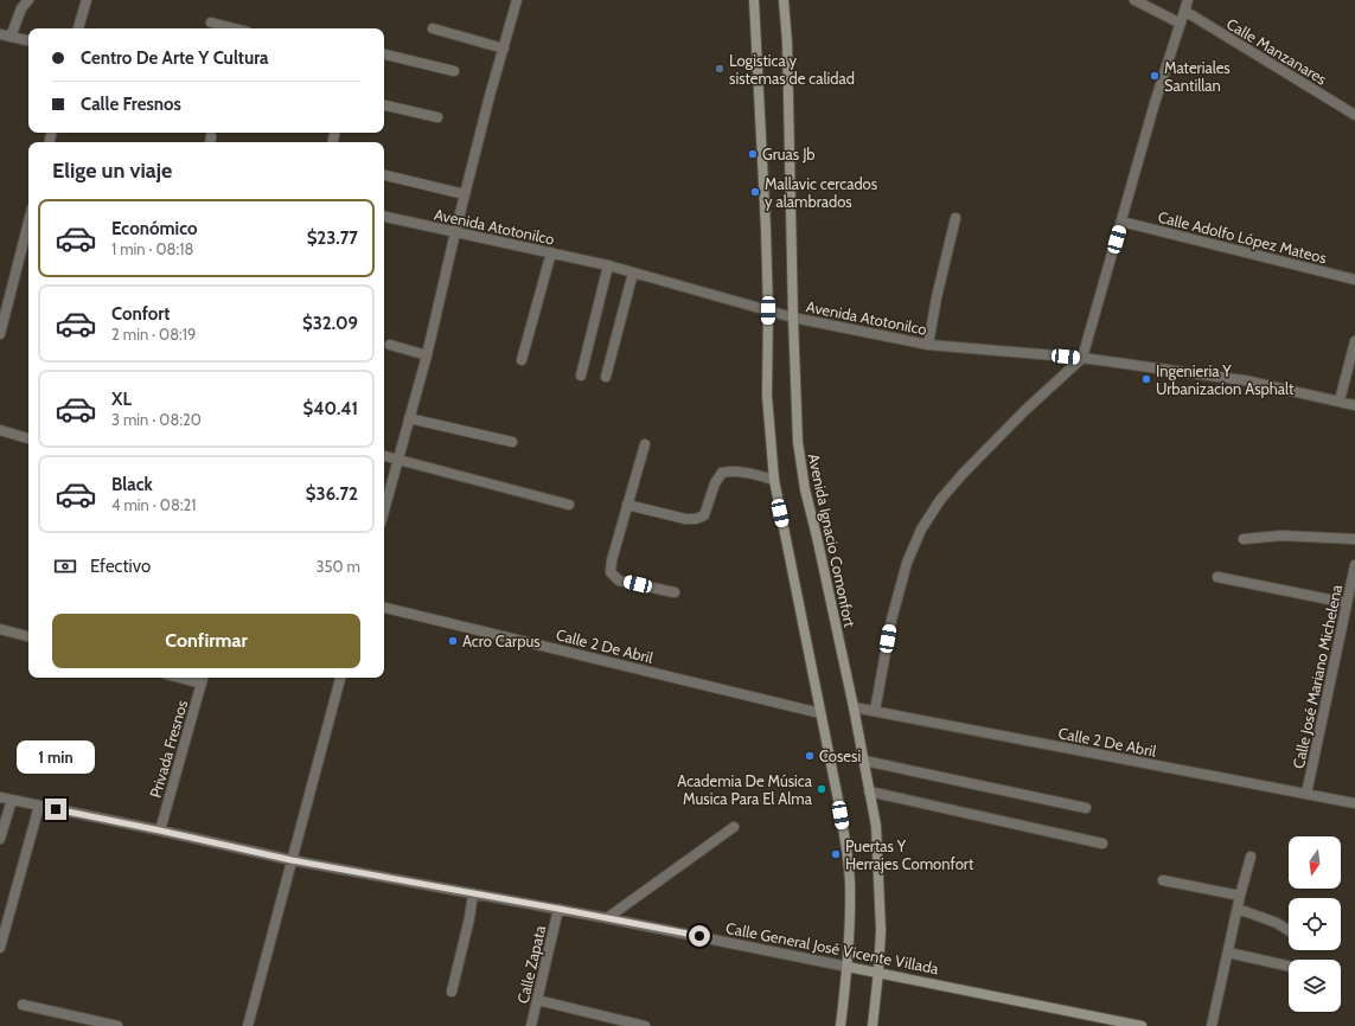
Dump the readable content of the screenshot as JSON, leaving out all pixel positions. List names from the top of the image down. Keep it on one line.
{"streets":{"main road":["Avenida Ignacio Comonfort","Calle General José Vicente Villada"],"street":["Calle Manzanares","Avenida Atotonilco","Calle Adolfo López Mateos","Calle 2 De Abril","Calle José Mariano Michelena","Privada Fresnos","Calle Zapata"]},"crossings":[["Avenida Atotonilco","Avenida Ignacio Comonfort"],["Avenida Ignacio Comonfort","Calle 2 De Abril"],["Avenida Ignacio Comonfort","Calle General José Vicente Villada"],["Calle 2 De Abril","Calle José Mariano Michelena"],["Privada Fresnos","Calle General José Vicente Villada"],["Calle General José Vicente Villada","Calle Zapata"]],"places":["Logistica y sistemas de calidad","Materiales Santillan","Gruas Jb","Mallavic cercados y alambrados","Ingenieria Y Urbanizacion Asphalt","Acro Carpus","Cosesi","Academia De Música Musica Para El Alma","Puertas Y Herrajes Comonfort"],"north":"bottom","page":{"banner":["Centro De Arte Y Cultura","Calle Fresnos"],"heading":"Elige un viaje","list":[{"name":"Económico","note":"1 min · 08:18","value":"$23.77"},{"name":"Confort","note":"2 min · 08:19","value":"$32.09"},{"name":"XL","note":"3 min · 08:20","value":"$40.41"},{"name":"Black","note":"4 min · 08:21","value":"$36.72"}],"pay":["Efectivo","350 m"],"buttons":"Confirmar","bubble":"1 min"}}
